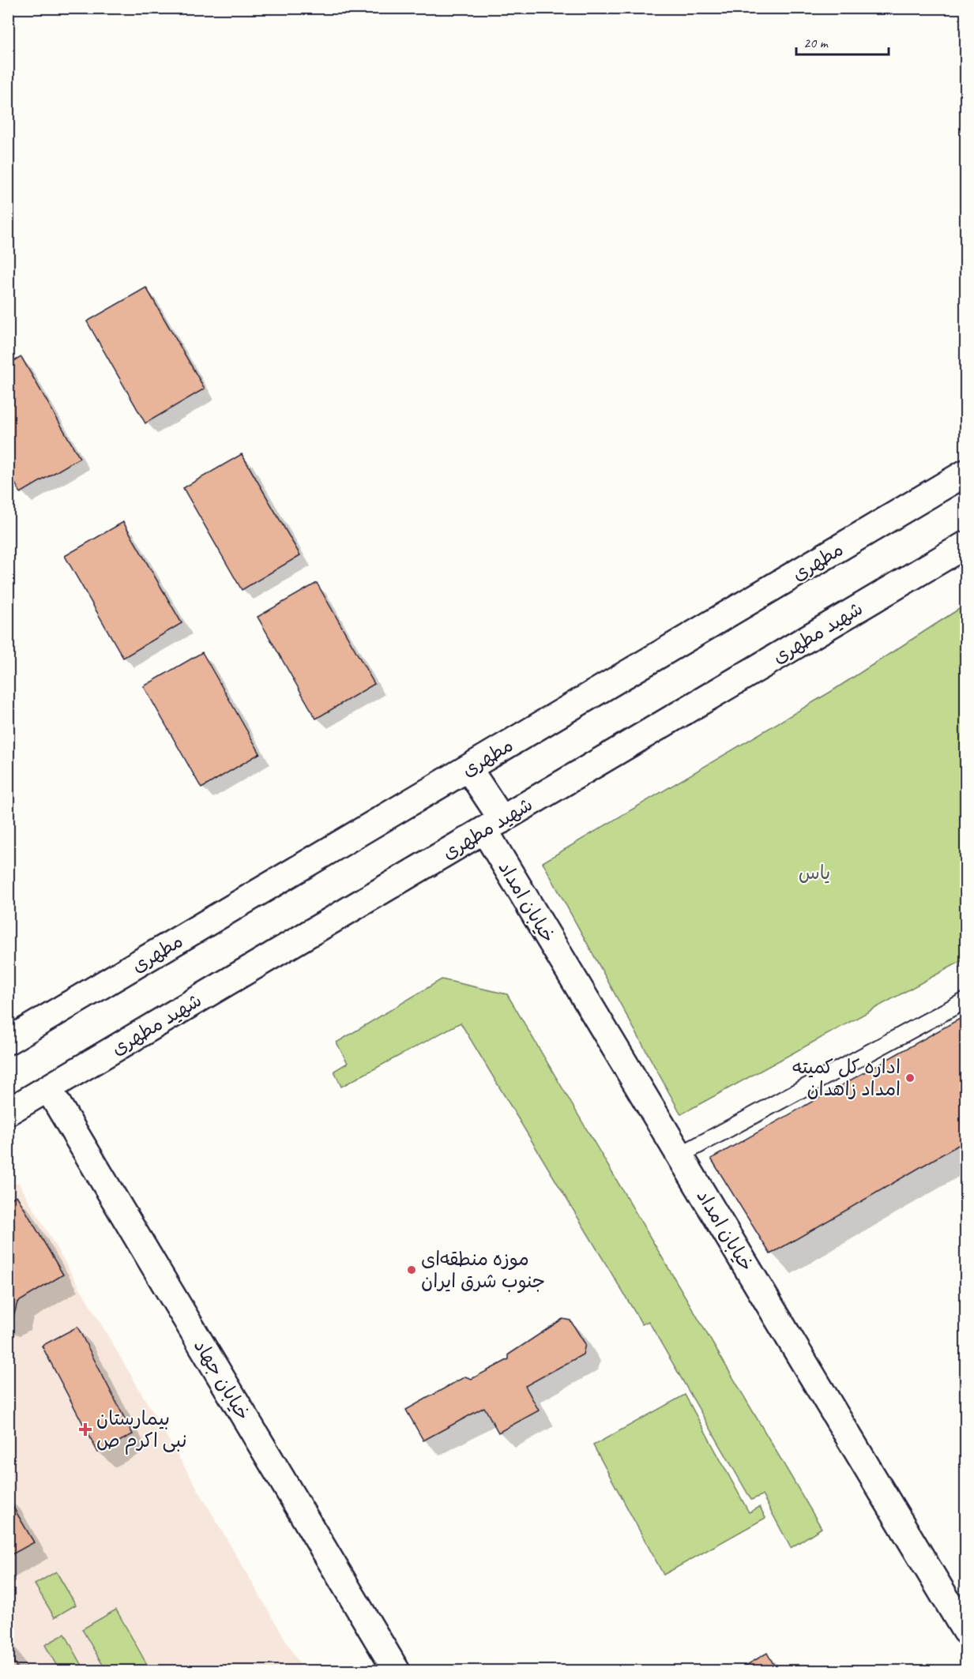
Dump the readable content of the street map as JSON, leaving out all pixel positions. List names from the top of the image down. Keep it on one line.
{"streets":{"main road":["مطهری","شهید مطهری","خیابان امداد","خیابان جهاد"]},"crossings":[["مطهری","خیابان امداد"],["شهید مطهری","خیابان امداد"],["شهید مطهری","خیابان جهاد"]],"parks":["یاس"],"places":{"other":["اداره کل کمیته امداد زاهدان","موزه منطقه‌ای جنوب شرق ایران"],"health":["بیمارستان نبی اکرم ص"]},"scale_bar":"20 m"}
